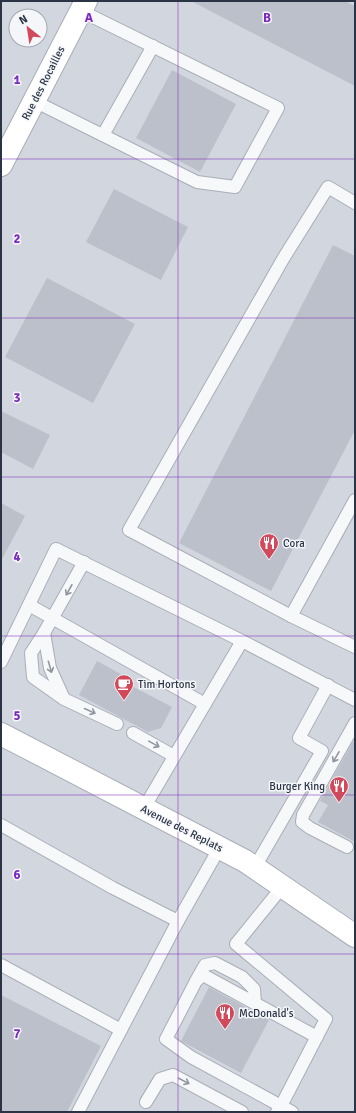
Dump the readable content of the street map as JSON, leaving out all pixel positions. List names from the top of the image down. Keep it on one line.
{"streets":{"street":["Rue des Rocailles","Avenue des Replats"]},"places":{"restaurant":["Cora","Burger King","McDonald's"],"cafe":["Tim Hortons"]},"north":"top left","grid":{"columns":["A","B"],"rows":["1","2","3","4","5","6","7"]}}
